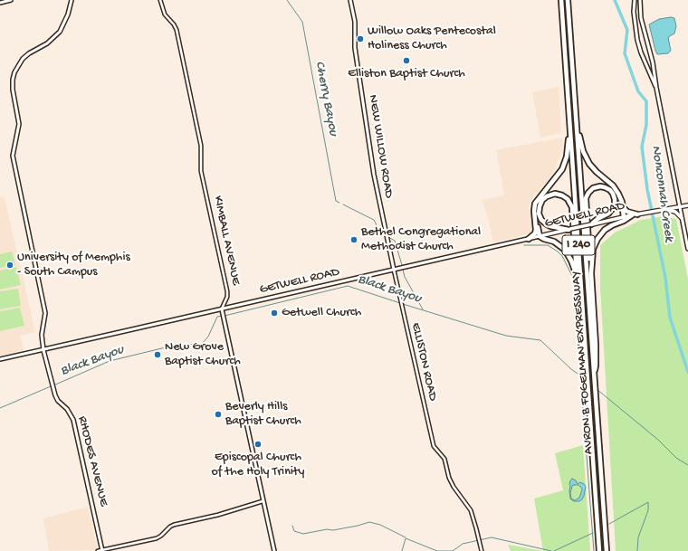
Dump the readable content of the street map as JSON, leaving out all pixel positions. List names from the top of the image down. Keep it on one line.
{"streets":{"highway":["I 240","AVRON B FOGELMAN EXPRESSWAY"],"main road":["NEW WILLOW ROAD","GETWELL ROAD","RHODES AVENUE"],"street":["KIMBALL AVENUE","ELLISTON ROAD"]},"crossings":[["NEW WILLOW ROAD","GETWELL ROAD"],["NEW WILLOW ROAD","ELLISTON ROAD"],["GETWELL ROAD","KIMBALL AVENUE"],["GETWELL ROAD","ELLISTON ROAD"],["GETWELL ROAD","RHODES AVENUE"]],"water":["Cherry Bayou","Nonconnah Creek","Black Bayou"],"places":["Willow Oaks Pentecostal Holiness Church","Elliston Baptist Church","Bethel Congregational Methodist Church","University of Memphis - South Campus","Getwell Church","New Grove Baptist Church","Beverly Hills Baptist Church","Episcopal Church of the Holy Trinity"]}
